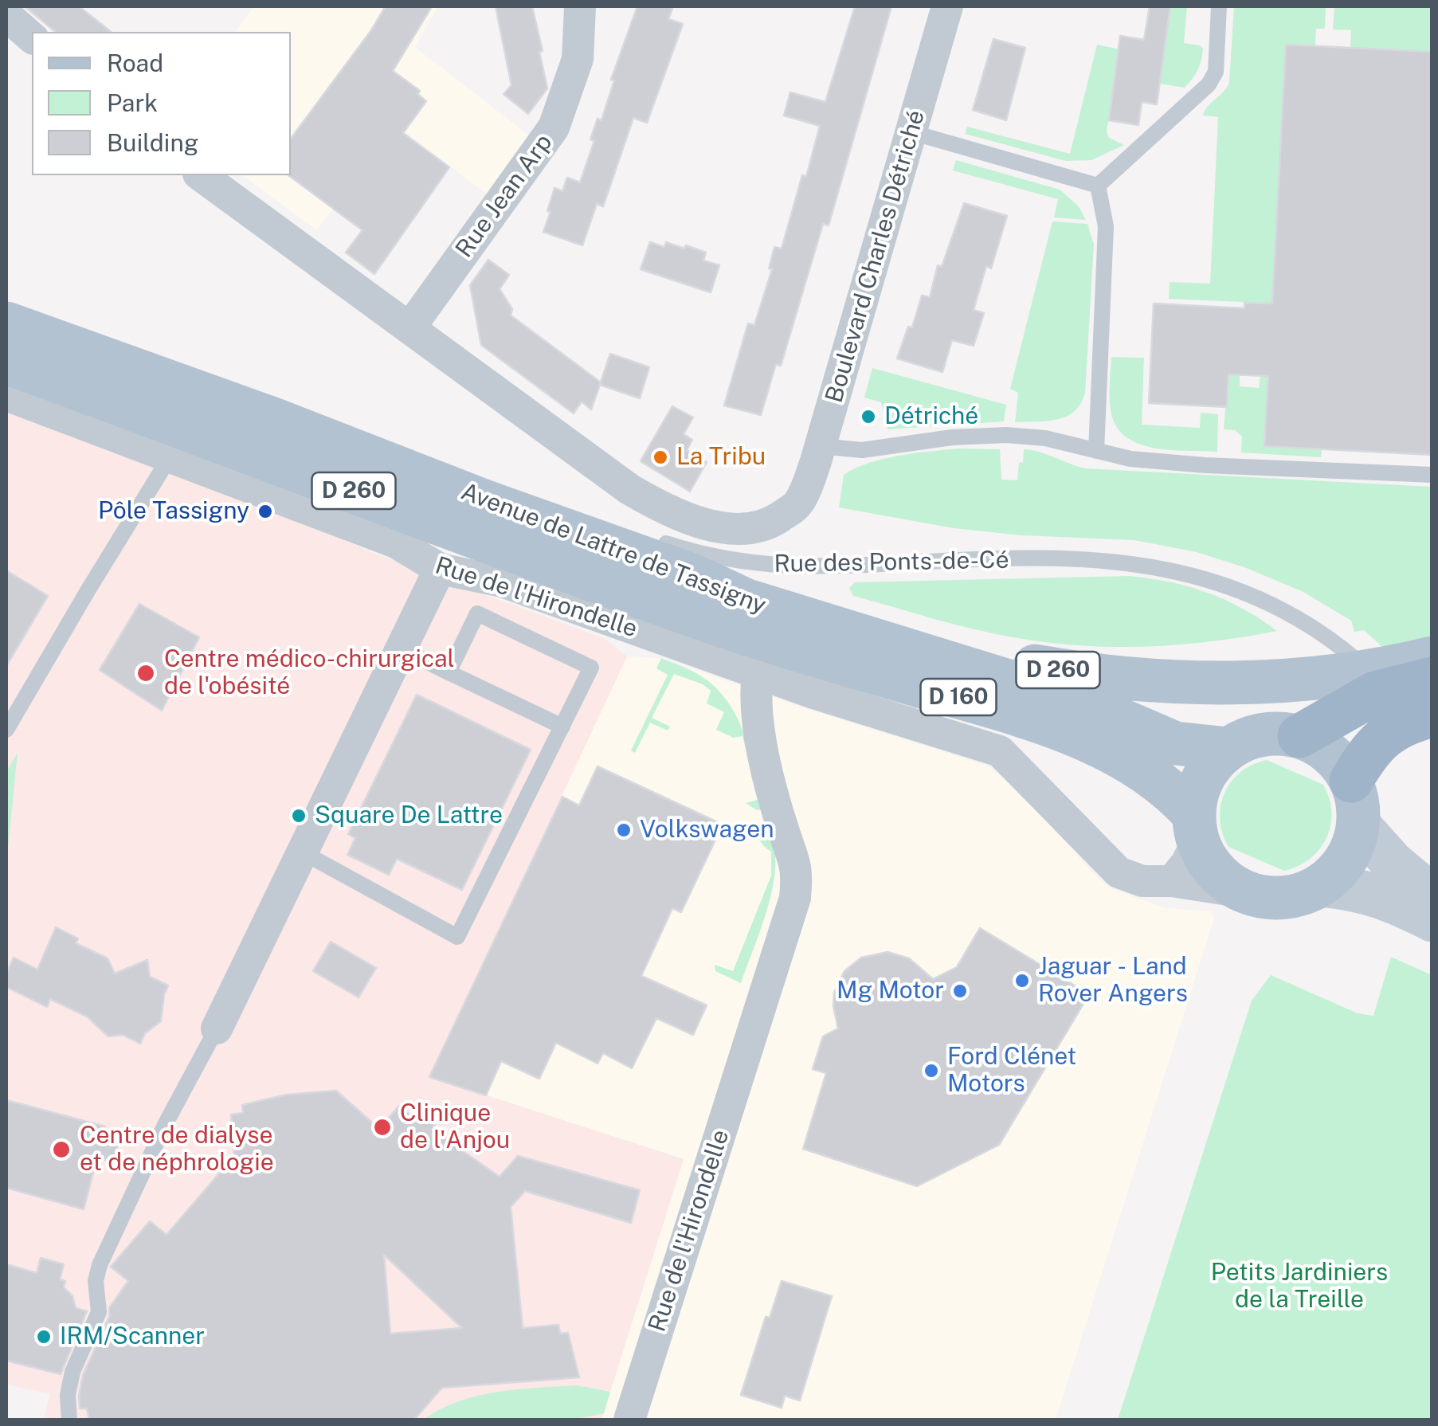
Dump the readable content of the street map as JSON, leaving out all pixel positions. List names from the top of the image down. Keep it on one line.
{"streets":{"main road":["D 260","Avenue de Lattre de Tassigny","D 160"],"street":["Rue Jean Arp","Boulevard Charles Détriché","Rue des Ponts-de-Cé","Rue de l'Hirondelle"]},"crossings":[["Rue Jean Arp","Rue des Ponts-de-Cé"],["Boulevard Charles Détriché","Rue des Ponts-de-Cé"],["D 260","Avenue de Lattre de Tassigny"],["Avenue de Lattre de Tassigny","Rue de l'Hirondelle"],["Avenue de Lattre de Tassigny","D 160"],["Rue de l'Hirondelle","D 160"]],"parks":["Petits Jardiniers de la Treille"],"places":["Détriché","La Tribu","Pôle Tassigny","Centre médico-chirurgical de l'obésité","Square De Lattre","Volkswagen","Jaguar - Land Rover Angers","Mg Motor","Ford Clénet Motors","Clinique de l'Anjou","Centre de dialyse et de néphrologie","IRM/Scanner"],"legend":["Road","Park","Building"]}
